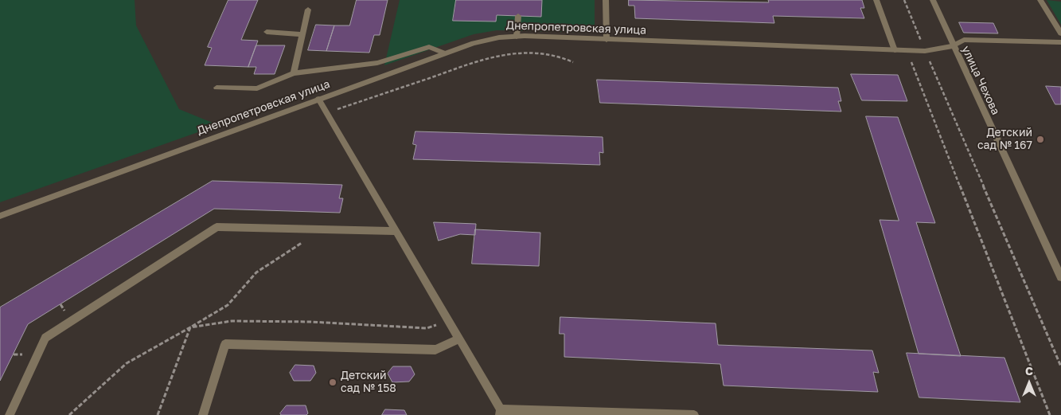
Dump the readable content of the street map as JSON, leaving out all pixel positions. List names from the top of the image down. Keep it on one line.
{"streets":{"street":["Днепропетровская улица","улица Чехова"]},"crossings":[["Днепропетровская улица","улица Чехова"]],"places":["Детский сад № 167","Детский сад № 158"],"north":"top"}
